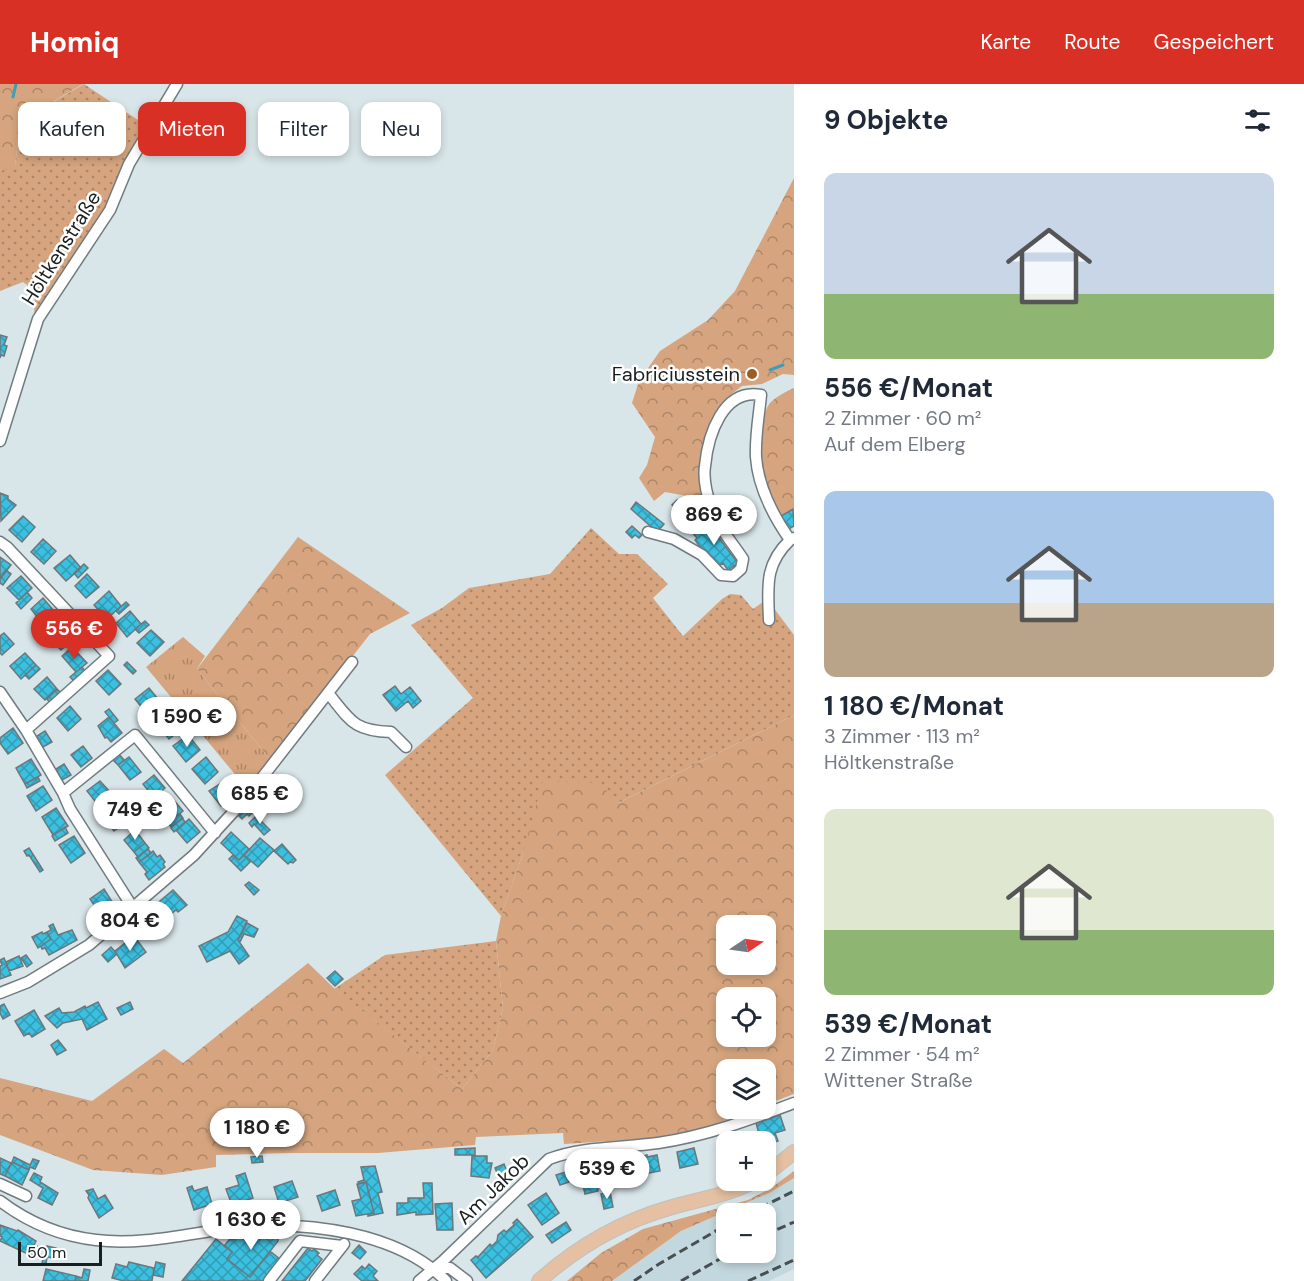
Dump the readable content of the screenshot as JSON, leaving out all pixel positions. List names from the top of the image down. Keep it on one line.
{"streets":{"street":["Höltkenstraße","Am Jakob"]},"places":["Fabriciusstein"],"scale_bar":"50 m","north":"right","page":{"header":"Homiq","nav":["Karte","Route","Gespeichert"],"heading":"9 Objekte","chip":["Kaufen","Mieten","Filter","Neu"],"list":[{"name":"556 €/Monat","note":"2 Zimmer · 60 m² · Auf dem Elberg"},{"name":"1 180 €/Monat","note":"3 Zimmer · 113 m² · Höltkenstraße"},{"name":"539 €/Monat","note":"2 Zimmer · 54 m² · Wittener Straße"}],"price":["869 €","556 €","1 590 €","685 €","749 €","804 €","1 180 €","539 €","1 630 €"],"map_buttons":["+","−"],"scale":"50 m"}}
